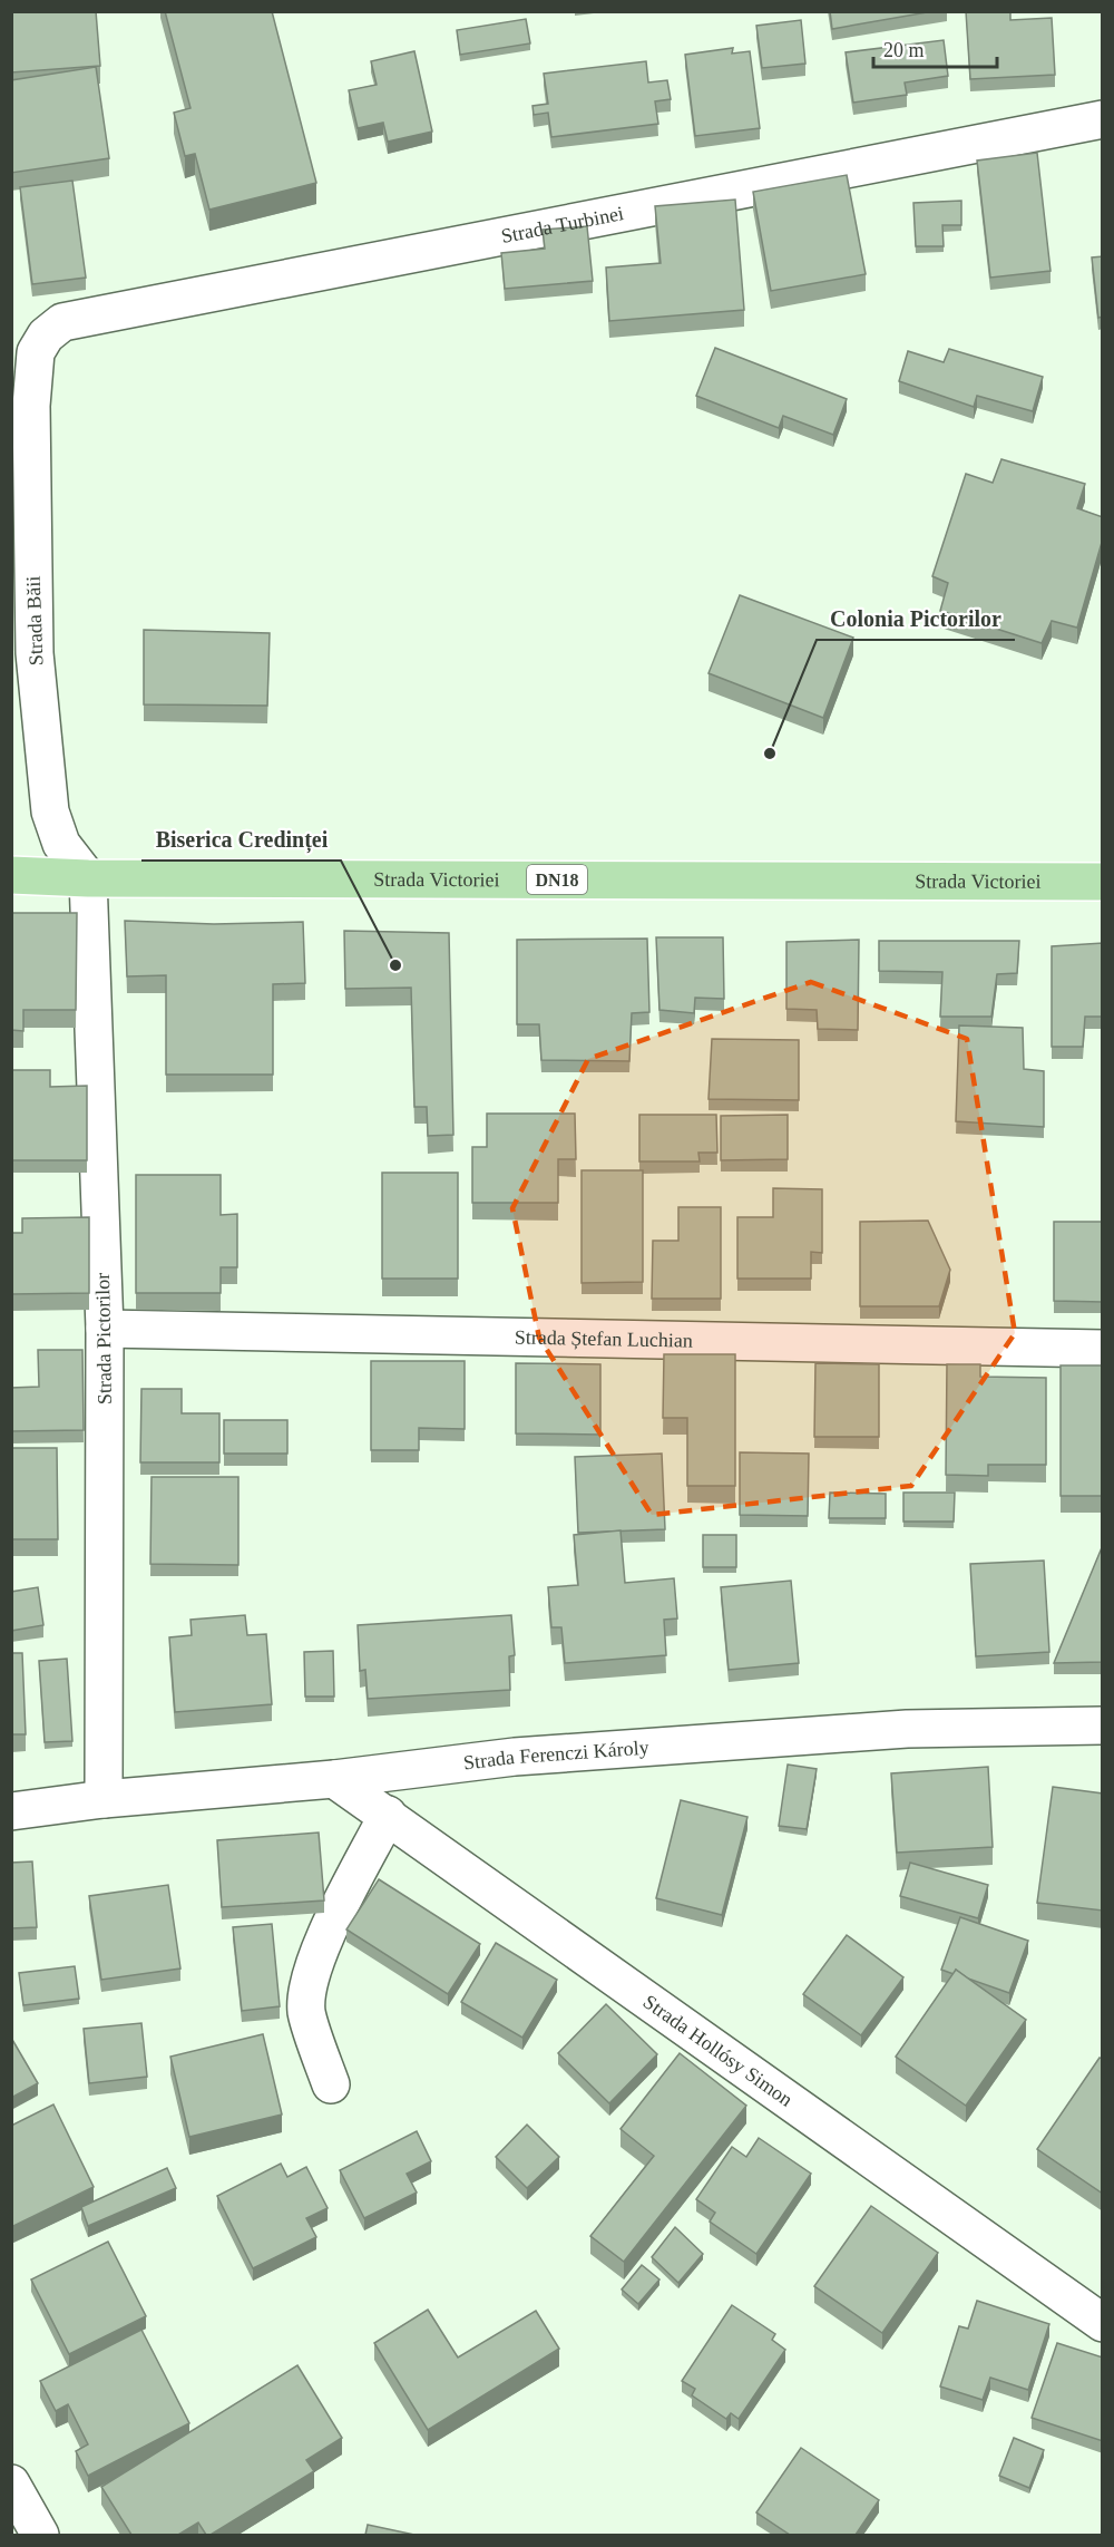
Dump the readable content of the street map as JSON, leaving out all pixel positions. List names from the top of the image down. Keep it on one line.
{"streets":{"main road":["Strada Victoriei","DN18"],"street":["Strada Turbinei","Strada Băii","Strada Pictorilor","Strada Ștefan Luchian","Strada Ferenczi Károly","Strada Hollósy Simon"]},"crossings":[["Strada Turbinei","Strada Băii"],["Strada Băii","Strada Victoriei"],["Strada Băii","Strada Pictorilor"],["Strada Victoriei","Strada Pictorilor"],["Strada Pictorilor","Strada Ștefan Luchian"],["Strada Pictorilor","Strada Ferenczi Károly"],["Strada Ferenczi Károly","Strada Hollósy Simon"]],"places":["Colonia Pictorilor","Biserica Credinței"],"scale_bar":"20 m"}
